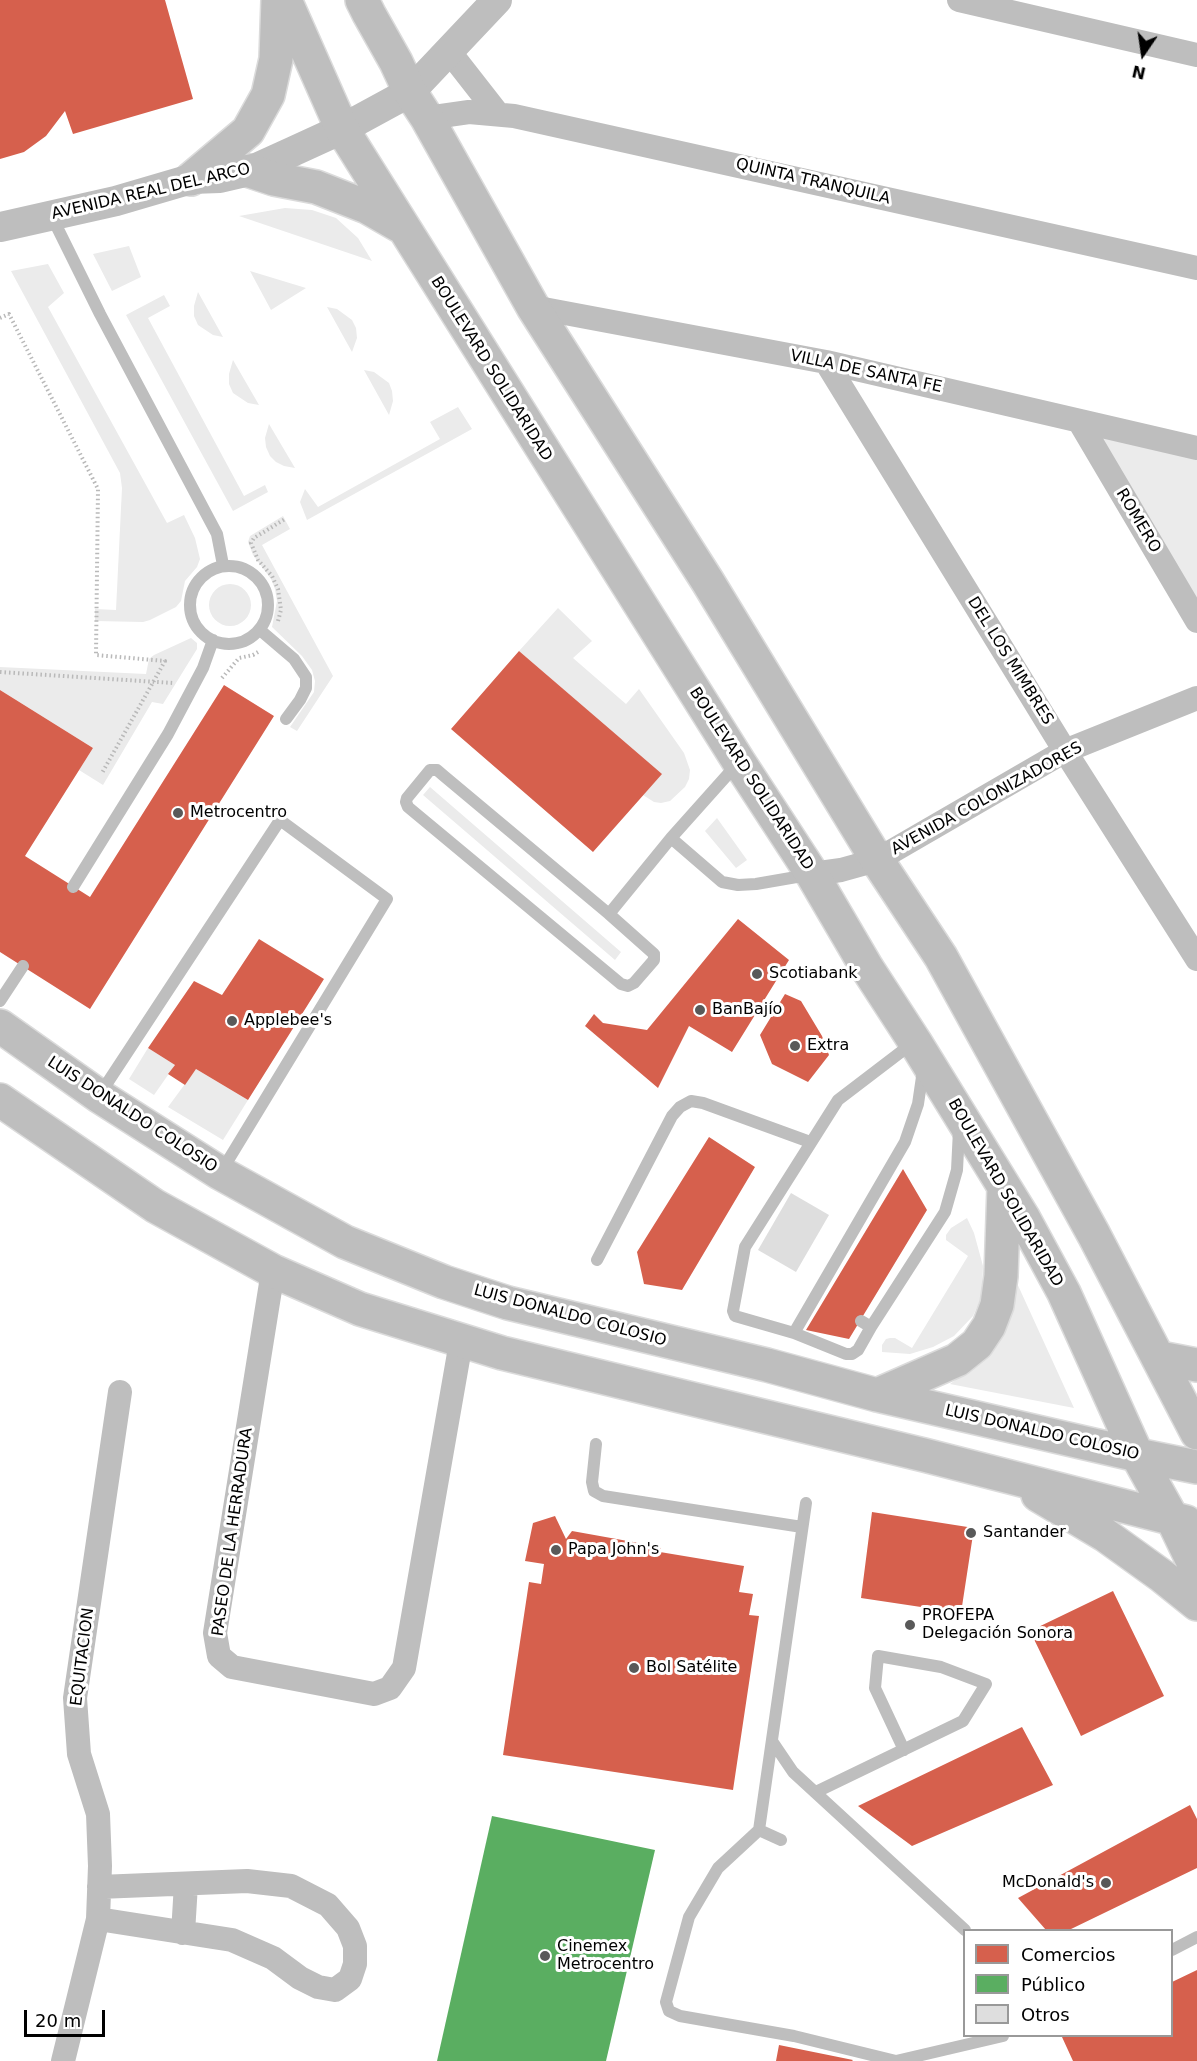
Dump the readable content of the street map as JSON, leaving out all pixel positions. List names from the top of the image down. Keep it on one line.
{"streets":{"main road":["BOULEVARD SOLIDARIDAD","LUIS DONALDO COLOSIO"],"street":["QUINTA TRANQUILA","AVENIDA REAL DEL ARCO","VILLA DE SANTA FE","ROMERO","DEL LOS MIMBRES","AVENIDA COLONIZADORES","PASEO DE LA HERRADURA","EQUITACION"]},"crossings":[["QUINTA TRANQUILA","AVENIDA REAL DEL ARCO"],["AVENIDA REAL DEL ARCO","BOULEVARD SOLIDARIDAD"],["BOULEVARD SOLIDARIDAD","AVENIDA COLONIZADORES"],["BOULEVARD SOLIDARIDAD","LUIS DONALDO COLOSIO"],["VILLA DE SANTA FE","ROMERO"],["VILLA DE SANTA FE","DEL LOS MIMBRES"],["DEL LOS MIMBRES","AVENIDA COLONIZADORES"]],"places":["Metrocentro","Scotiabank","BanBajío","Applebee's","Extra","Santander","Papa John's","PROFEPA Delegación Sonora","Bol Satélite","McDonald's","Cinemex Metrocentro"],"legend":["Comercios","Público","Otros"],"scale_bar":"20 m","north":"bottom"}
